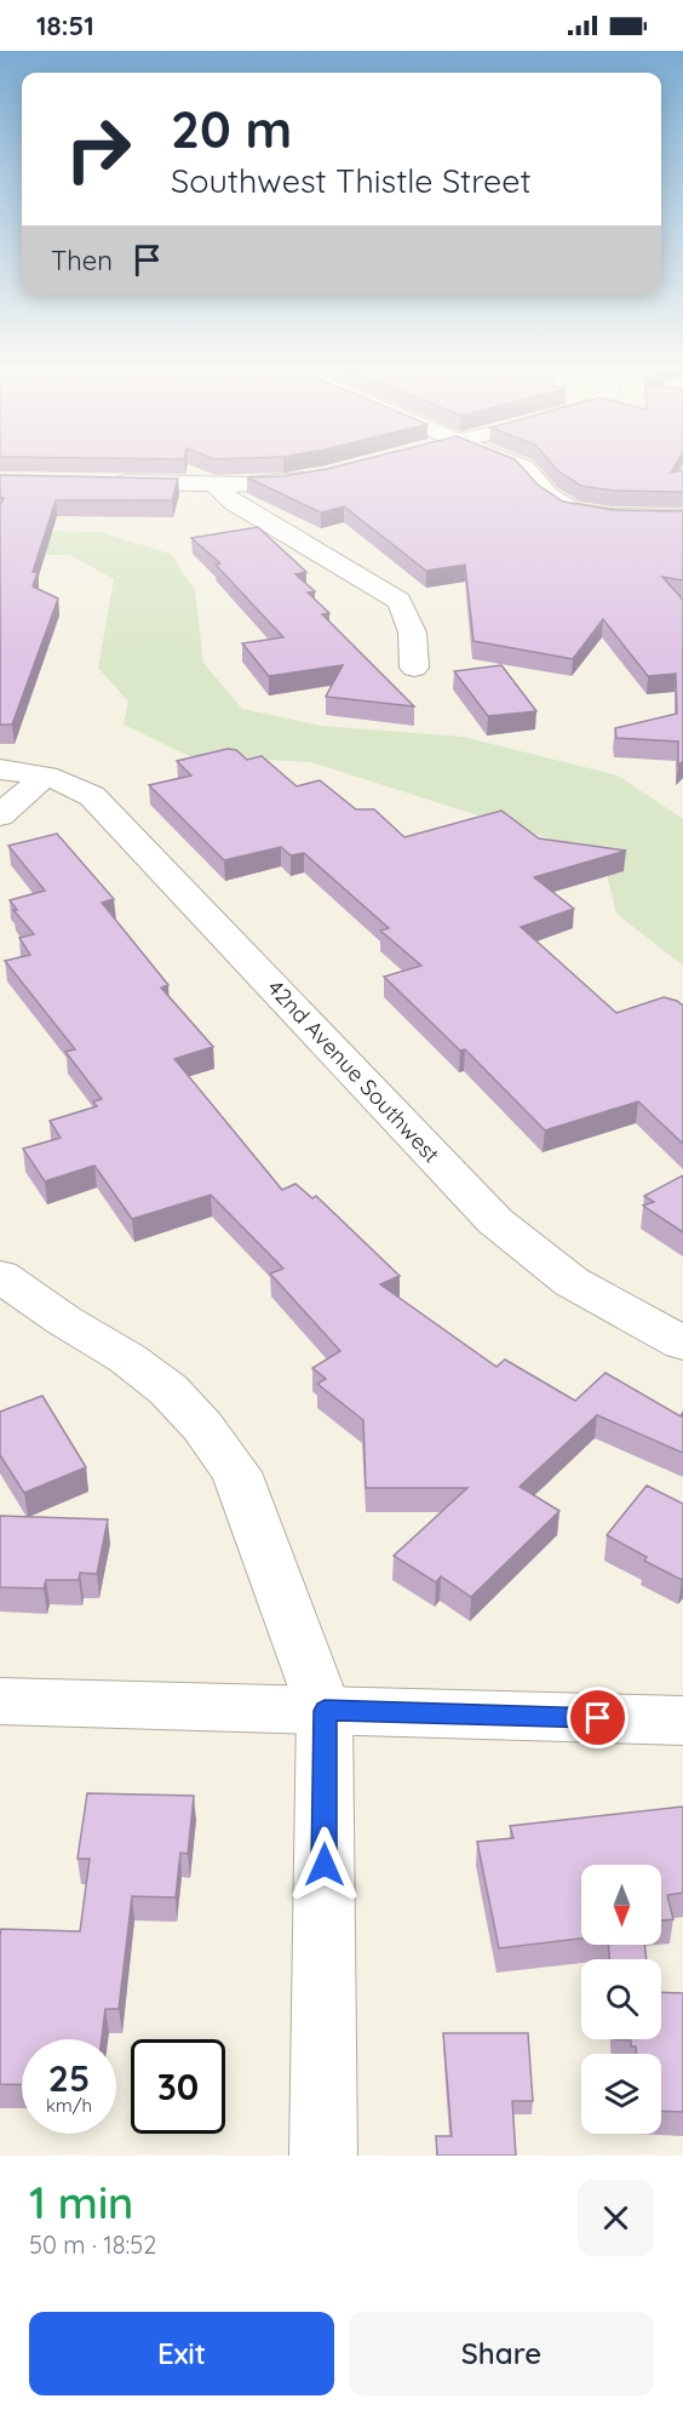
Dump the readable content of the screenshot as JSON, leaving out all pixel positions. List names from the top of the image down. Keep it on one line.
{"streets":{"street":["42nd Avenue Southwest"]},"north":"bottom","page":{"status":"18:51","turn":["20 m","Southwest Thistle Street"],"then":"Then","speed":"25 km/h","limit":"30","heading":["1 min","50 m · 18:52"],"buttons":["Exit","Share"]}}
